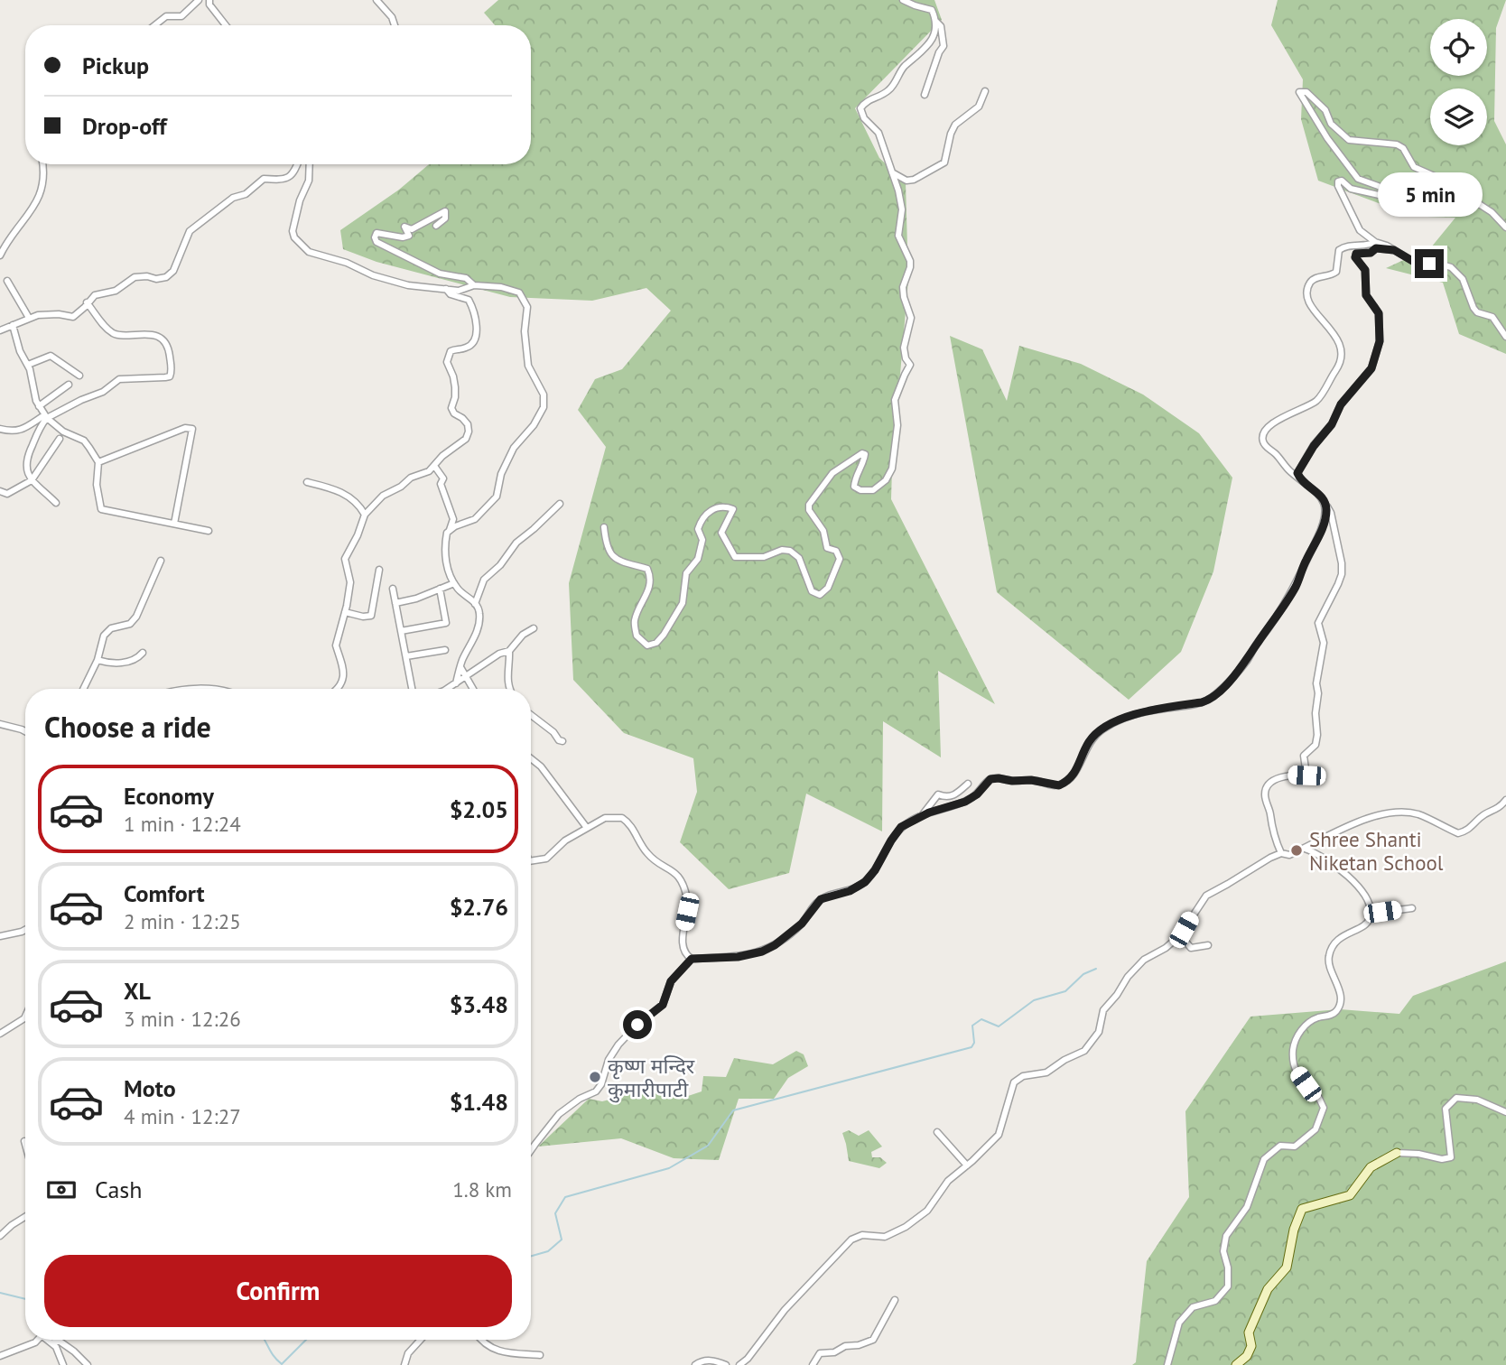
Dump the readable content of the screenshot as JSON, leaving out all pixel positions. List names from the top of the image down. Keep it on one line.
{"places":["Shree Shanti Niketan School","कृष्ण मन्दिर कुमारीपाटी"],"page":{"banner":["Pickup","Drop-off"],"bubble":"5 min","heading":"Choose a ride","list":[{"name":"Economy","note":"1 min · 12:24","value":"$2.05"},{"name":"Comfort","note":"2 min · 12:25","value":"$2.76"},{"name":"XL","note":"3 min · 12:26","value":"$3.48"},{"name":"Moto","note":"4 min · 12:27","value":"$1.48"}],"pay":["Cash","1.8 km"],"buttons":"Confirm"}}
